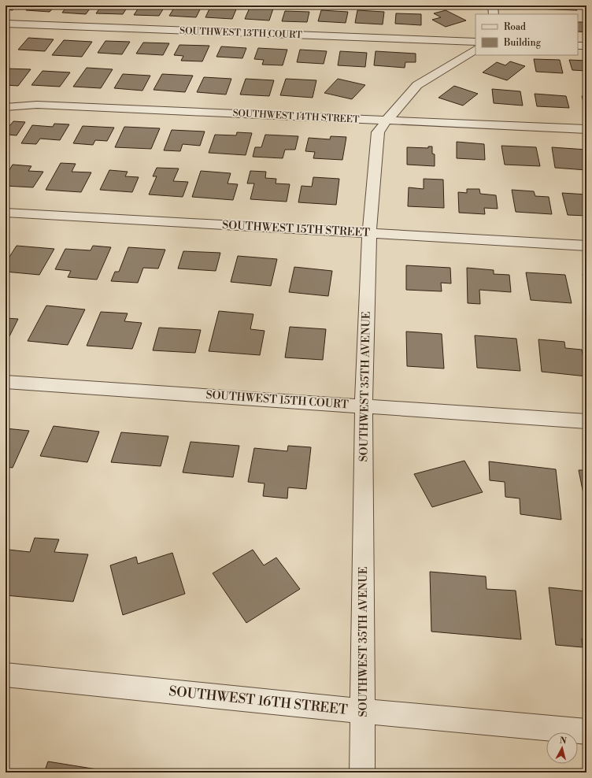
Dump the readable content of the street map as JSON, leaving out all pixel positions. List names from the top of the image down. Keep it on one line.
{"streets":{"street":["SOUTHWEST 13TH COURT","SOUTHWEST 14TH STREET","SOUTHWEST 15TH STREET","SOUTHWEST 35TH AVENUE","SOUTHWEST 15TH COURT","SOUTHWEST 16TH STREET"]},"crossings":[["SOUTHWEST 14TH STREET","SOUTHWEST 35TH AVENUE"],["SOUTHWEST 15TH STREET","SOUTHWEST 35TH AVENUE"],["SOUTHWEST 35TH AVENUE","SOUTHWEST 15TH COURT"],["SOUTHWEST 35TH AVENUE","SOUTHWEST 16TH STREET"]],"legend":["Road","Building"],"north":"top"}
